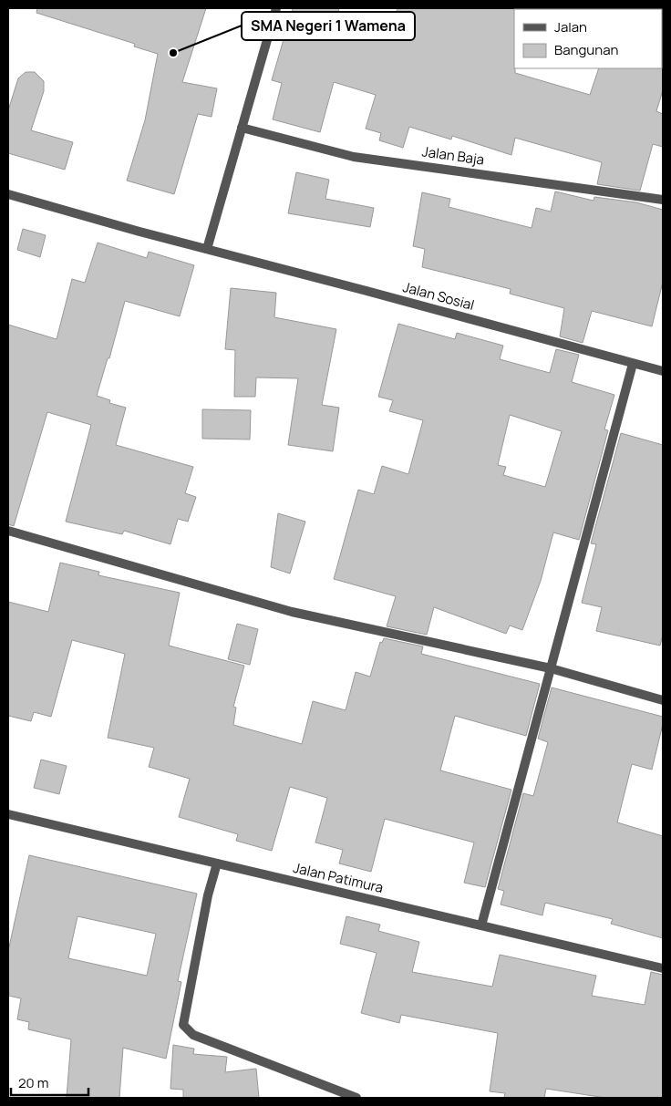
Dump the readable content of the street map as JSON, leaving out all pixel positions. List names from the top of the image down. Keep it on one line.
{"streets":{"street":["Jalan Baja","Jalan Sosial","Jalan Patimura"]},"places":["SMA Negeri 1 Wamena"],"legend":["Jalan","Bangunan"],"scale_bar":"20 m"}
